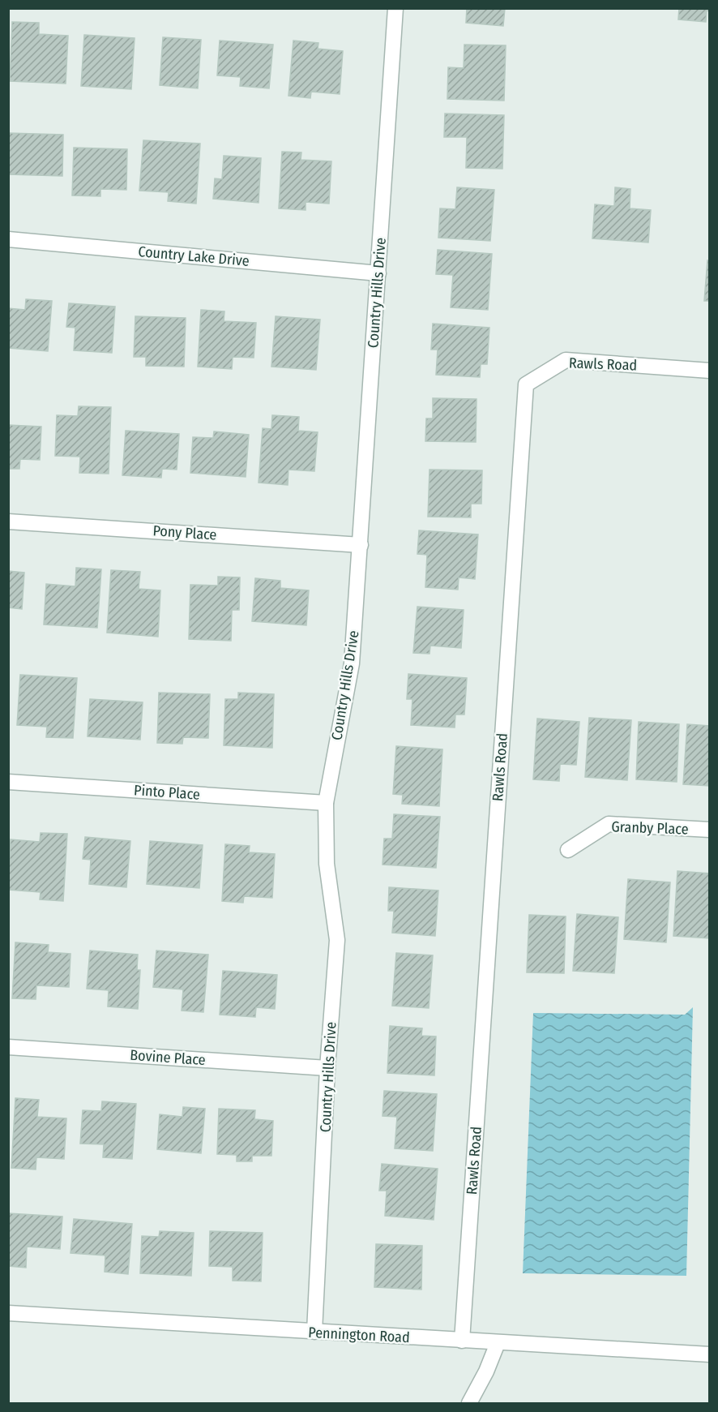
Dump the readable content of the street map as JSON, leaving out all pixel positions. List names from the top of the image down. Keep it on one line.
{"streets":{"street":["Country Lake Drive","Country Hills Drive","Rawls Road","Pony Place","Pinto Place","Granby Place","Bovine Place","Pennington Road"]},"crossings":[["Country Lake Drive","Country Hills Drive"],["Country Hills Drive","Pony Place"],["Country Hills Drive","Pinto Place"],["Country Hills Drive","Bovine Place"],["Country Hills Drive","Pennington Road"],["Rawls Road","Pennington Road"]]}
